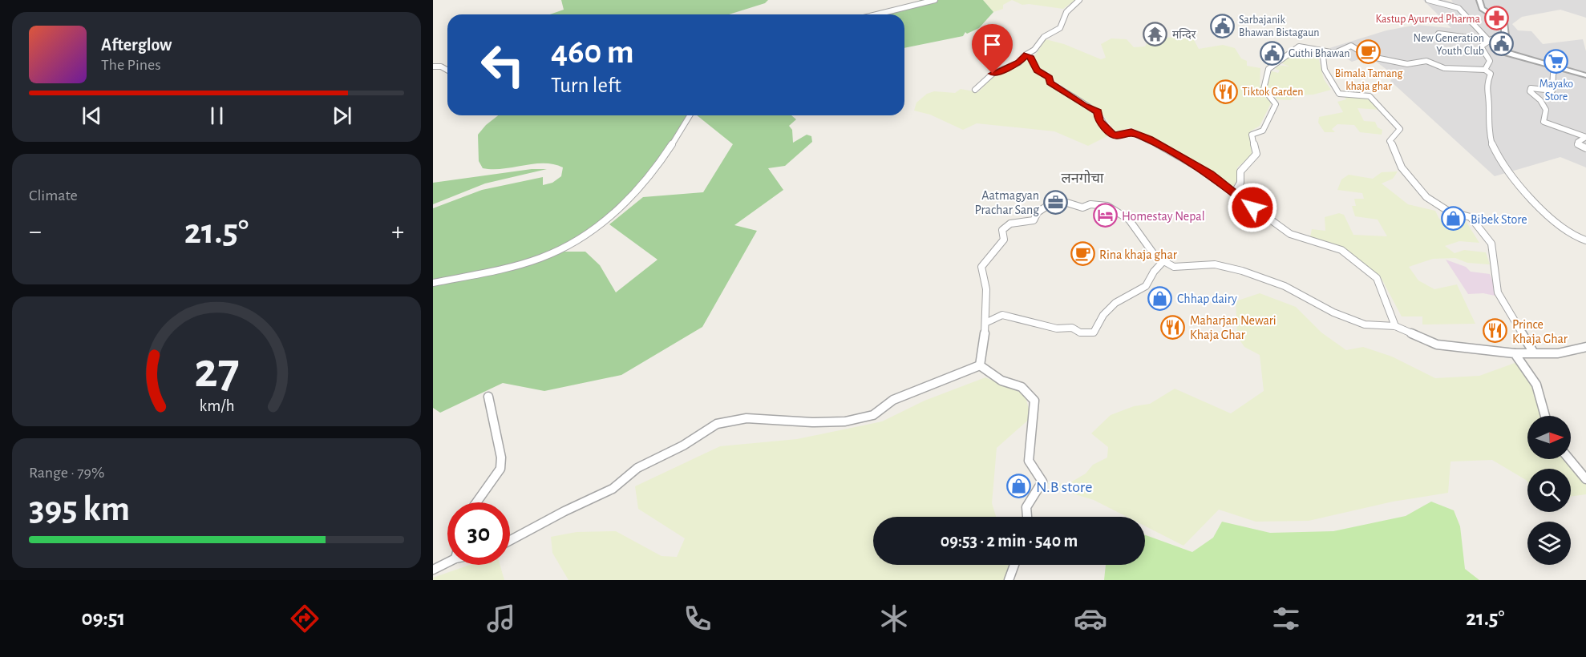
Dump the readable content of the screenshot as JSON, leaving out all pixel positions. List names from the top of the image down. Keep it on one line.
{"districts":["लनगोचा"],"places":{"pharmacy":["Kastup Ayurved Pharma"],"public building":["Sarbajanik Bhawan Bistagaun","New Generation Youth Club","Guthi Bhawan"],"temple":["मन्दिर"],"cafe":["Bimala Tamang khaja ghar","Rina khaja ghar"],"supermarket":["Mayako Store"],"restaurant":["Tiktok Garden","Maharjan Newari Khaja Ghar","Prince Khaja Ghar"],"office":["Aatmagyan Prachar Sang"],"hotel":["Homestay Nepal"],"shop":["Bibek Store","Chhap dairy","N.B store"]},"north":"right","page":{"turn":["460 m","Turn left"],"song":["Afterglow","The Pines"],"tile":["Climate",["Range · 79%","395 km"]],"heat":["−","21.5°","+"],"limit":"30","trip":"09:53 · 2 min · 540 m","tabs":["09:51","21.5°"],"gauge":["27","km/h"]}}
